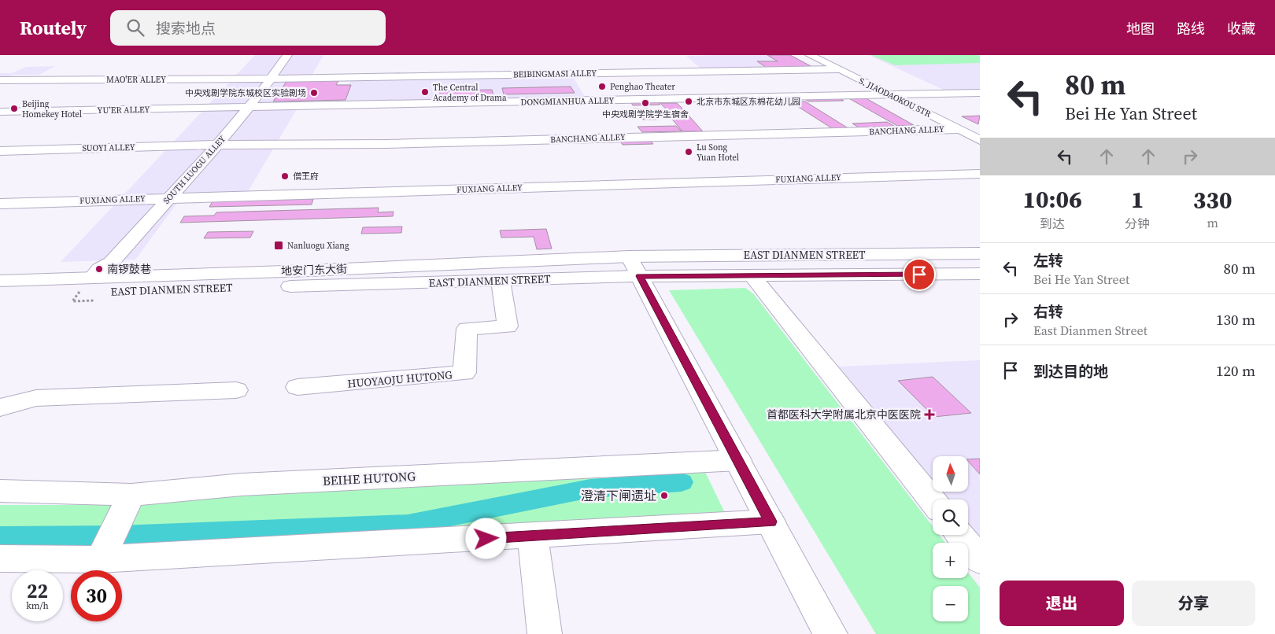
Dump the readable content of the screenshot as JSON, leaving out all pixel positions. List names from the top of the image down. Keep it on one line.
{"streets":{"street":["BEIBINGMASI ALLEY","MAO'ER ALLEY","S. JIAODAOKOU STR","DONGMIANHUA ALLEY","YU’ER ALLEY","BANCHANG ALLEY","SUOYI ALLEY","SOUTH LUOGU ALLEY","FUXIANG ALLEY","EAST DIANMEN STREET","地安门东大街","HUOYAOJU HUTONG","BEIHE HUTONG"]},"crossings":[["BEIBINGMASI ALLEY","MAO'ER ALLEY"],["BEIBINGMASI ALLEY","S. JIAODAOKOU STR"],["BEIBINGMASI ALLEY","SOUTH LUOGU ALLEY"],["MAO'ER ALLEY","SOUTH LUOGU ALLEY"],["S. JIAODAOKOU STR","DONGMIANHUA ALLEY"],["S. JIAODAOKOU STR","BANCHANG ALLEY"],["DONGMIANHUA ALLEY","YU’ER ALLEY"],["DONGMIANHUA ALLEY","SOUTH LUOGU ALLEY"],["YU’ER ALLEY","SOUTH LUOGU ALLEY"],["BANCHANG ALLEY","SUOYI ALLEY"],["BANCHANG ALLEY","SOUTH LUOGU ALLEY"],["SUOYI ALLEY","SOUTH LUOGU ALLEY"],["SOUTH LUOGU ALLEY","FUXIANG ALLEY"],["SOUTH LUOGU ALLEY","地安门东大街"],["EAST DIANMEN STREET","地安门东大街"],["EAST DIANMEN STREET","HUOYAOJU HUTONG"]],"places":{"other":["Penghao Theater","The Central Academy of Drama","中央戏剧学院东城校区实验剧场","北京市东城区东棉花幼儿园","中央戏剧学院学生宿舍","Beijing Homekey Hotel","Lu Song Yuan Hotel","僧王府","南锣鼓巷","澄清下闸遗址"],"transit":["Nanluogu Xiang"],"health":["首都医科大学附属北京中医医院"]},"north":"top","page":{"header":"Routely","search":"搜索地点","nav":["地图","路线","收藏"],"turn":["80 m","Bei He Yan Street"],"eta":["10:06","到达","1","分钟","330","m"],"list":[{"name":"左转","note":"Bei He Yan Street","value":"80 m"},{"name":"右转","note":"East Dianmen Street","value":"130 m"},{"name":"到达目的地","value":"120 m"}],"map_buttons":["+","−"],"speed":"22 km/h","limit":"30","buttons":["退出","分享"]}}
